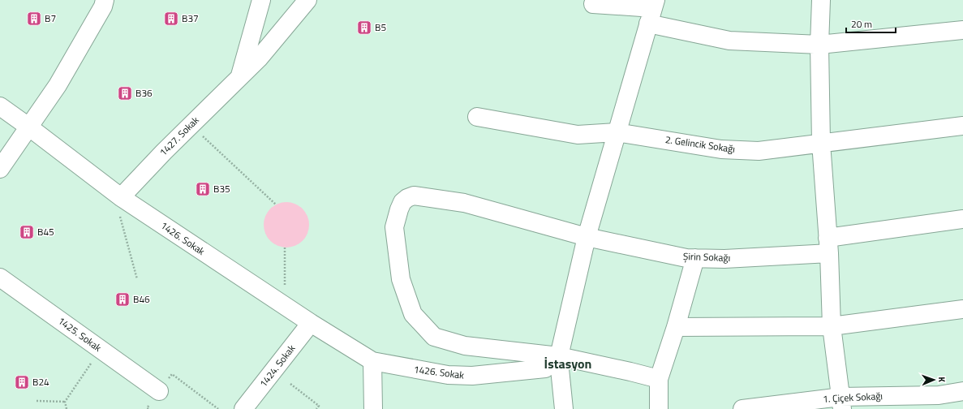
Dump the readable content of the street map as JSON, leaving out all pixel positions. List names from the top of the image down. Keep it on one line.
{"streets":{"street":["1427. Sokak","2. Gelincik Sokağı","1426. Sokak","Şirin Sokağı","1425. Sokak","1424. Sokak","1. Çiçek Sokağı"]},"crossings":[["1427. Sokak","1426. Sokak"],["1426. Sokak","1424. Sokak"]],"districts":["İstasyon"],"places":{"building":["B7","B37","B5","B36","B35","B45","B46","B24"]},"scale_bar":"20 m","north":"right"}
